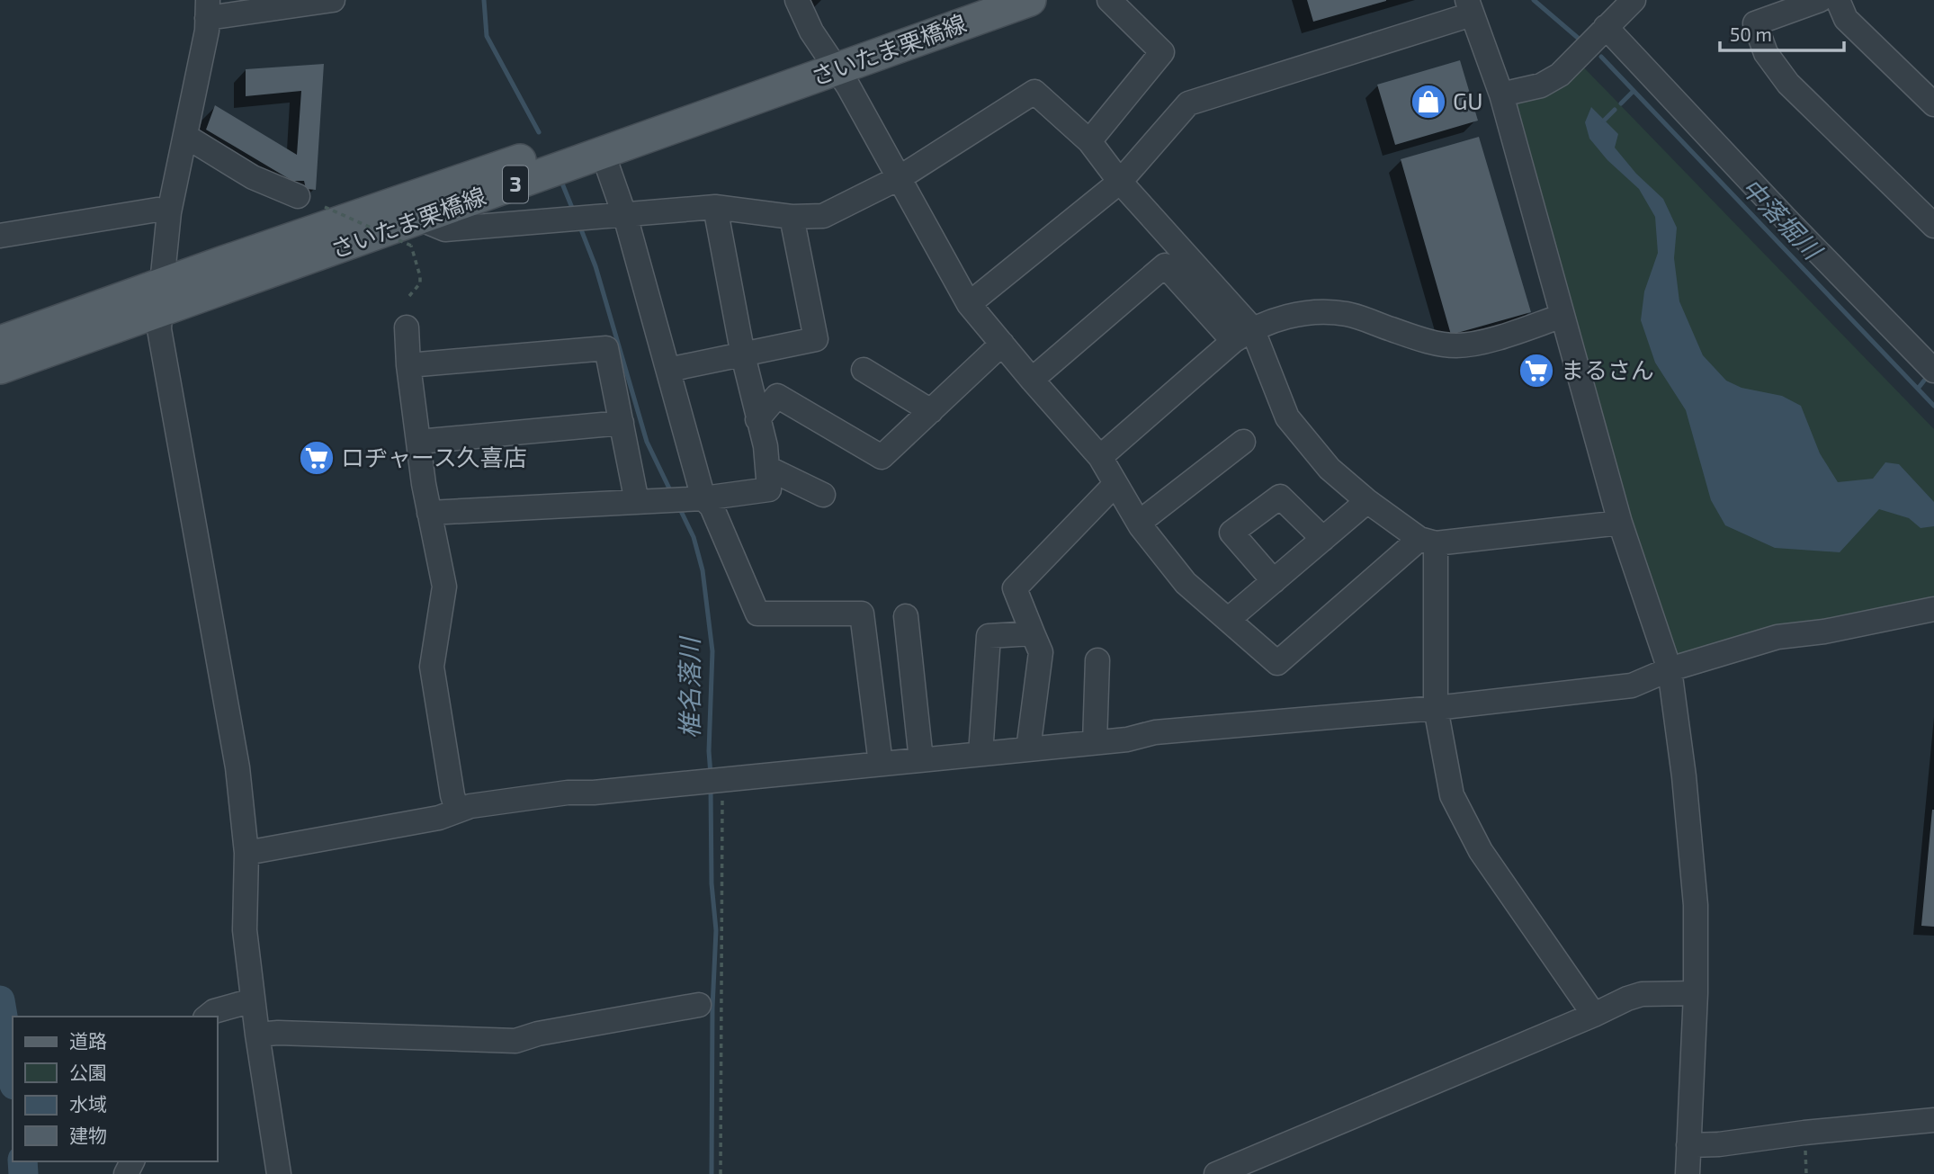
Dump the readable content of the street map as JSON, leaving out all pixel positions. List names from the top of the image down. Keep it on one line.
{"streets":{"main road":["さいたま栗橋線","3"]},"water":["中落堀川","椎名落川"],"places":{"shop":["GU"],"supermarket":["まるさん","ロヂャース久喜店"]},"legend":["道路","公園","水域","建物"],"scale_bar":"50 m"}
